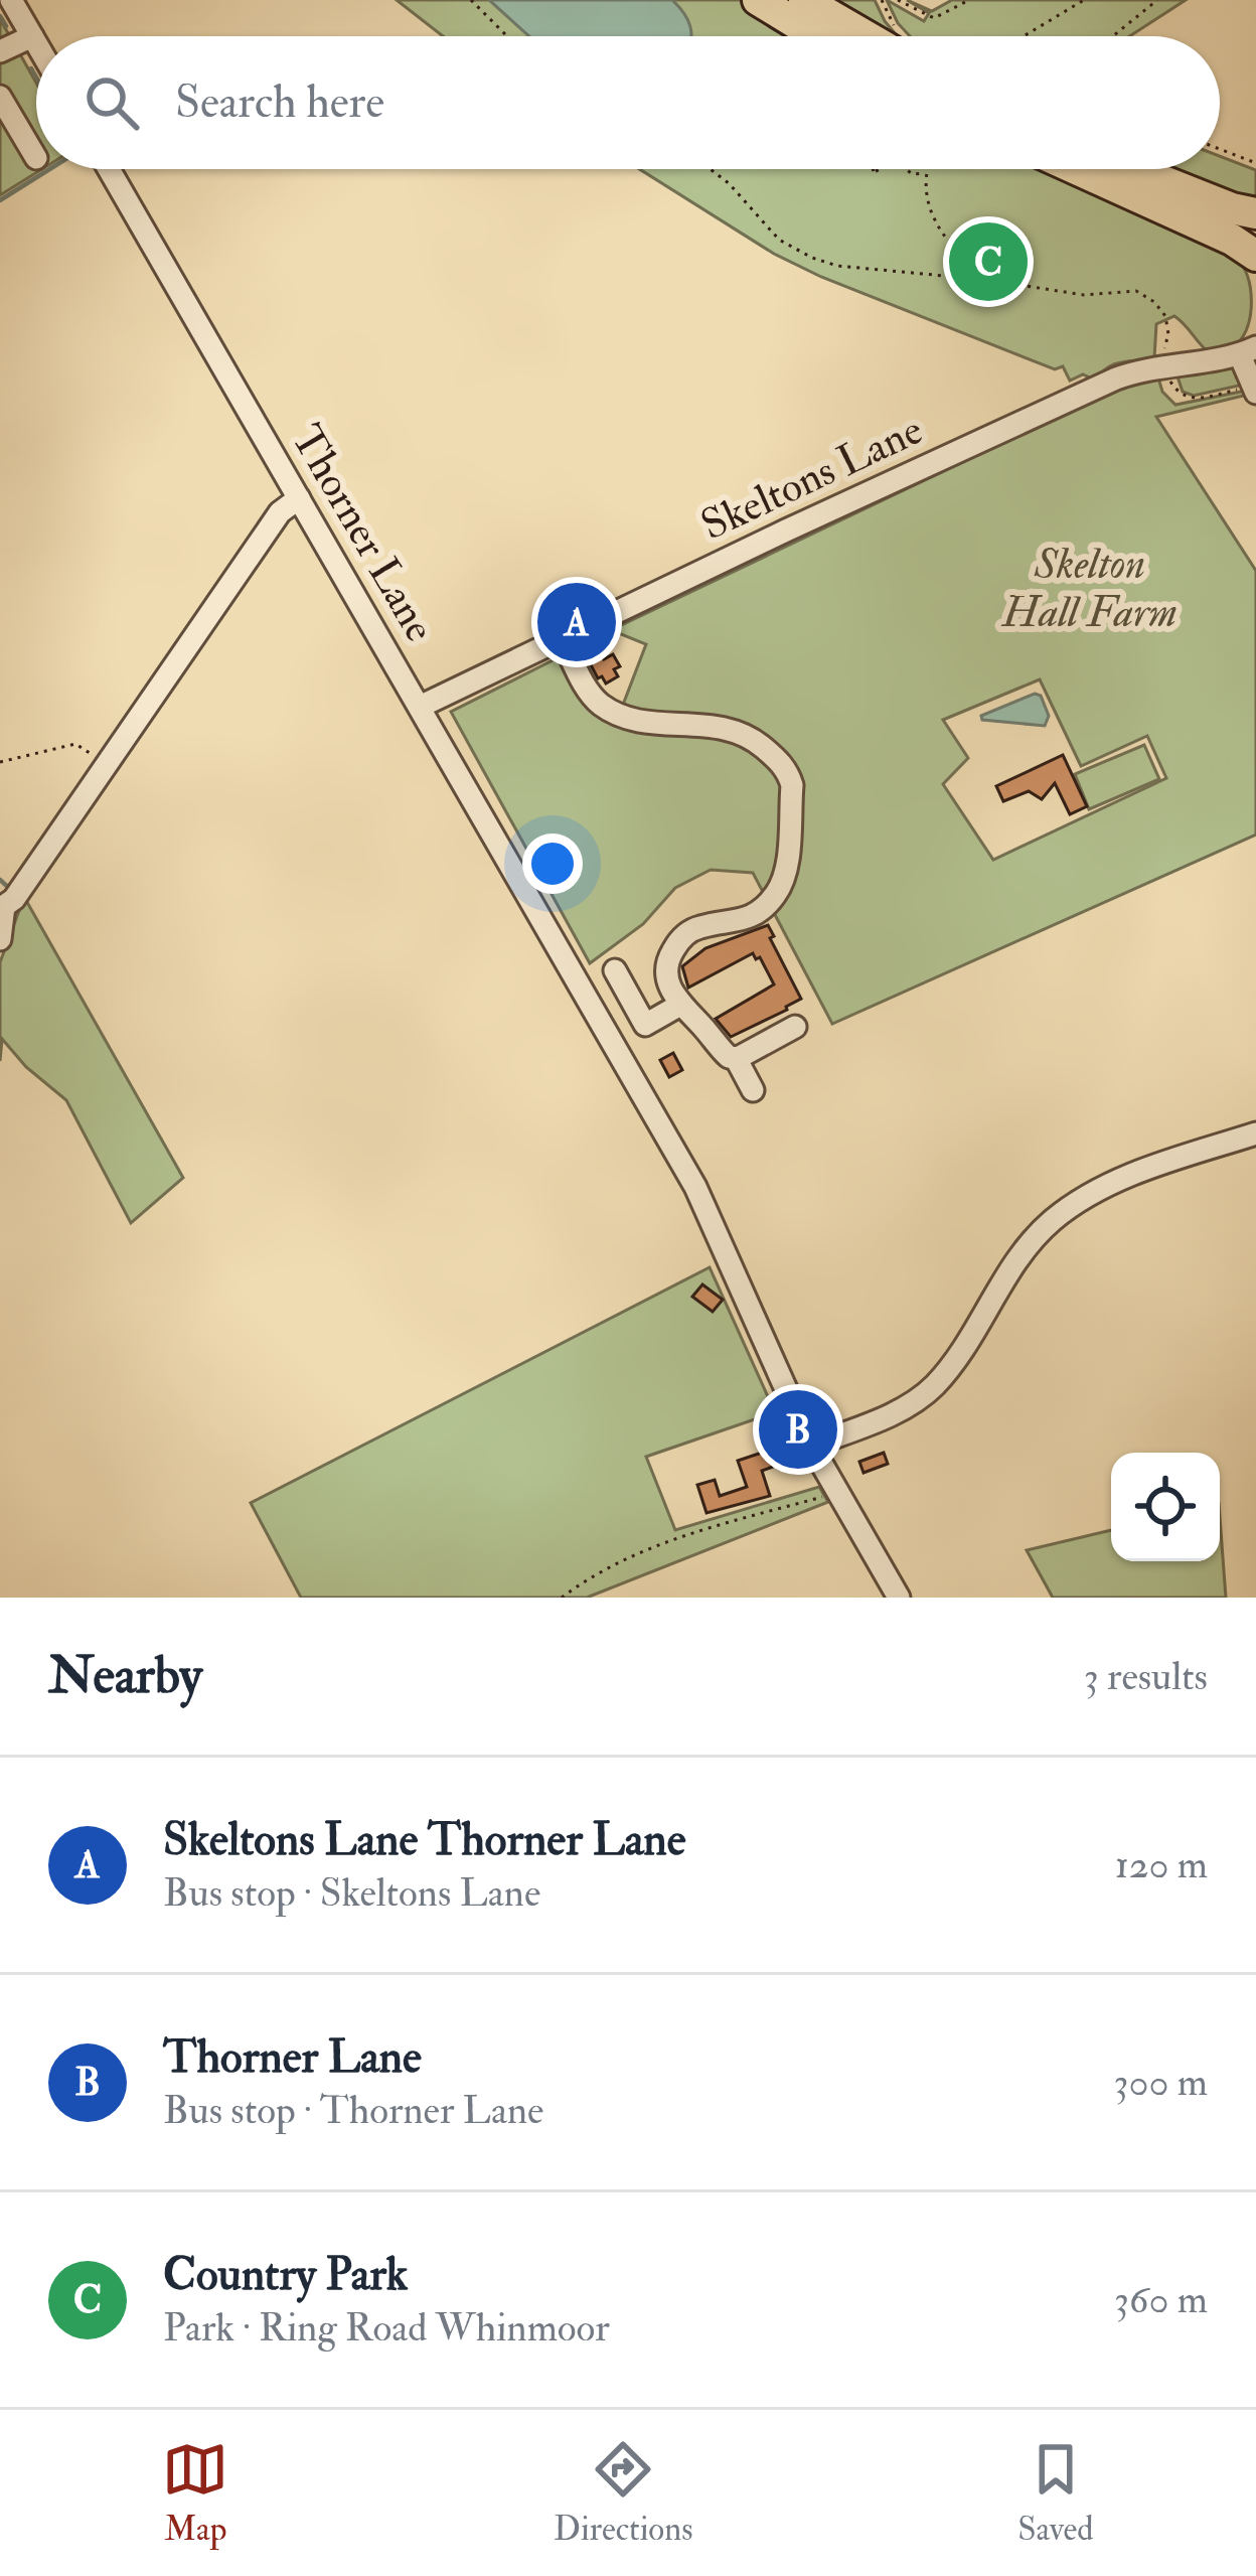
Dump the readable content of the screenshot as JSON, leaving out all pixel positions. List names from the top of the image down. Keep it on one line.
{"streets":{"street":["Skeltons Lane","Thorner Lane"]},"crossings":[["Skeltons Lane","Thorner Lane"]],"parks":["Skelton Hall Farm"],"page":{"search":"Search here","pins":["C","A","B"],"heading":["Nearby","3 results"],"list":[{"mark":"A","name":"Skeltons Lane Thorner Lane","note":"Bus stop · Skeltons Lane","value":"120 m"},{"mark":"B","name":"Thorner Lane","note":"Bus stop · Thorner Lane","value":"300 m"},{"mark":"C","name":"Country Park","note":"Park · Ring Road Whinmoor","value":"360 m"}],"nav":["Map","Directions","Saved"]}}
